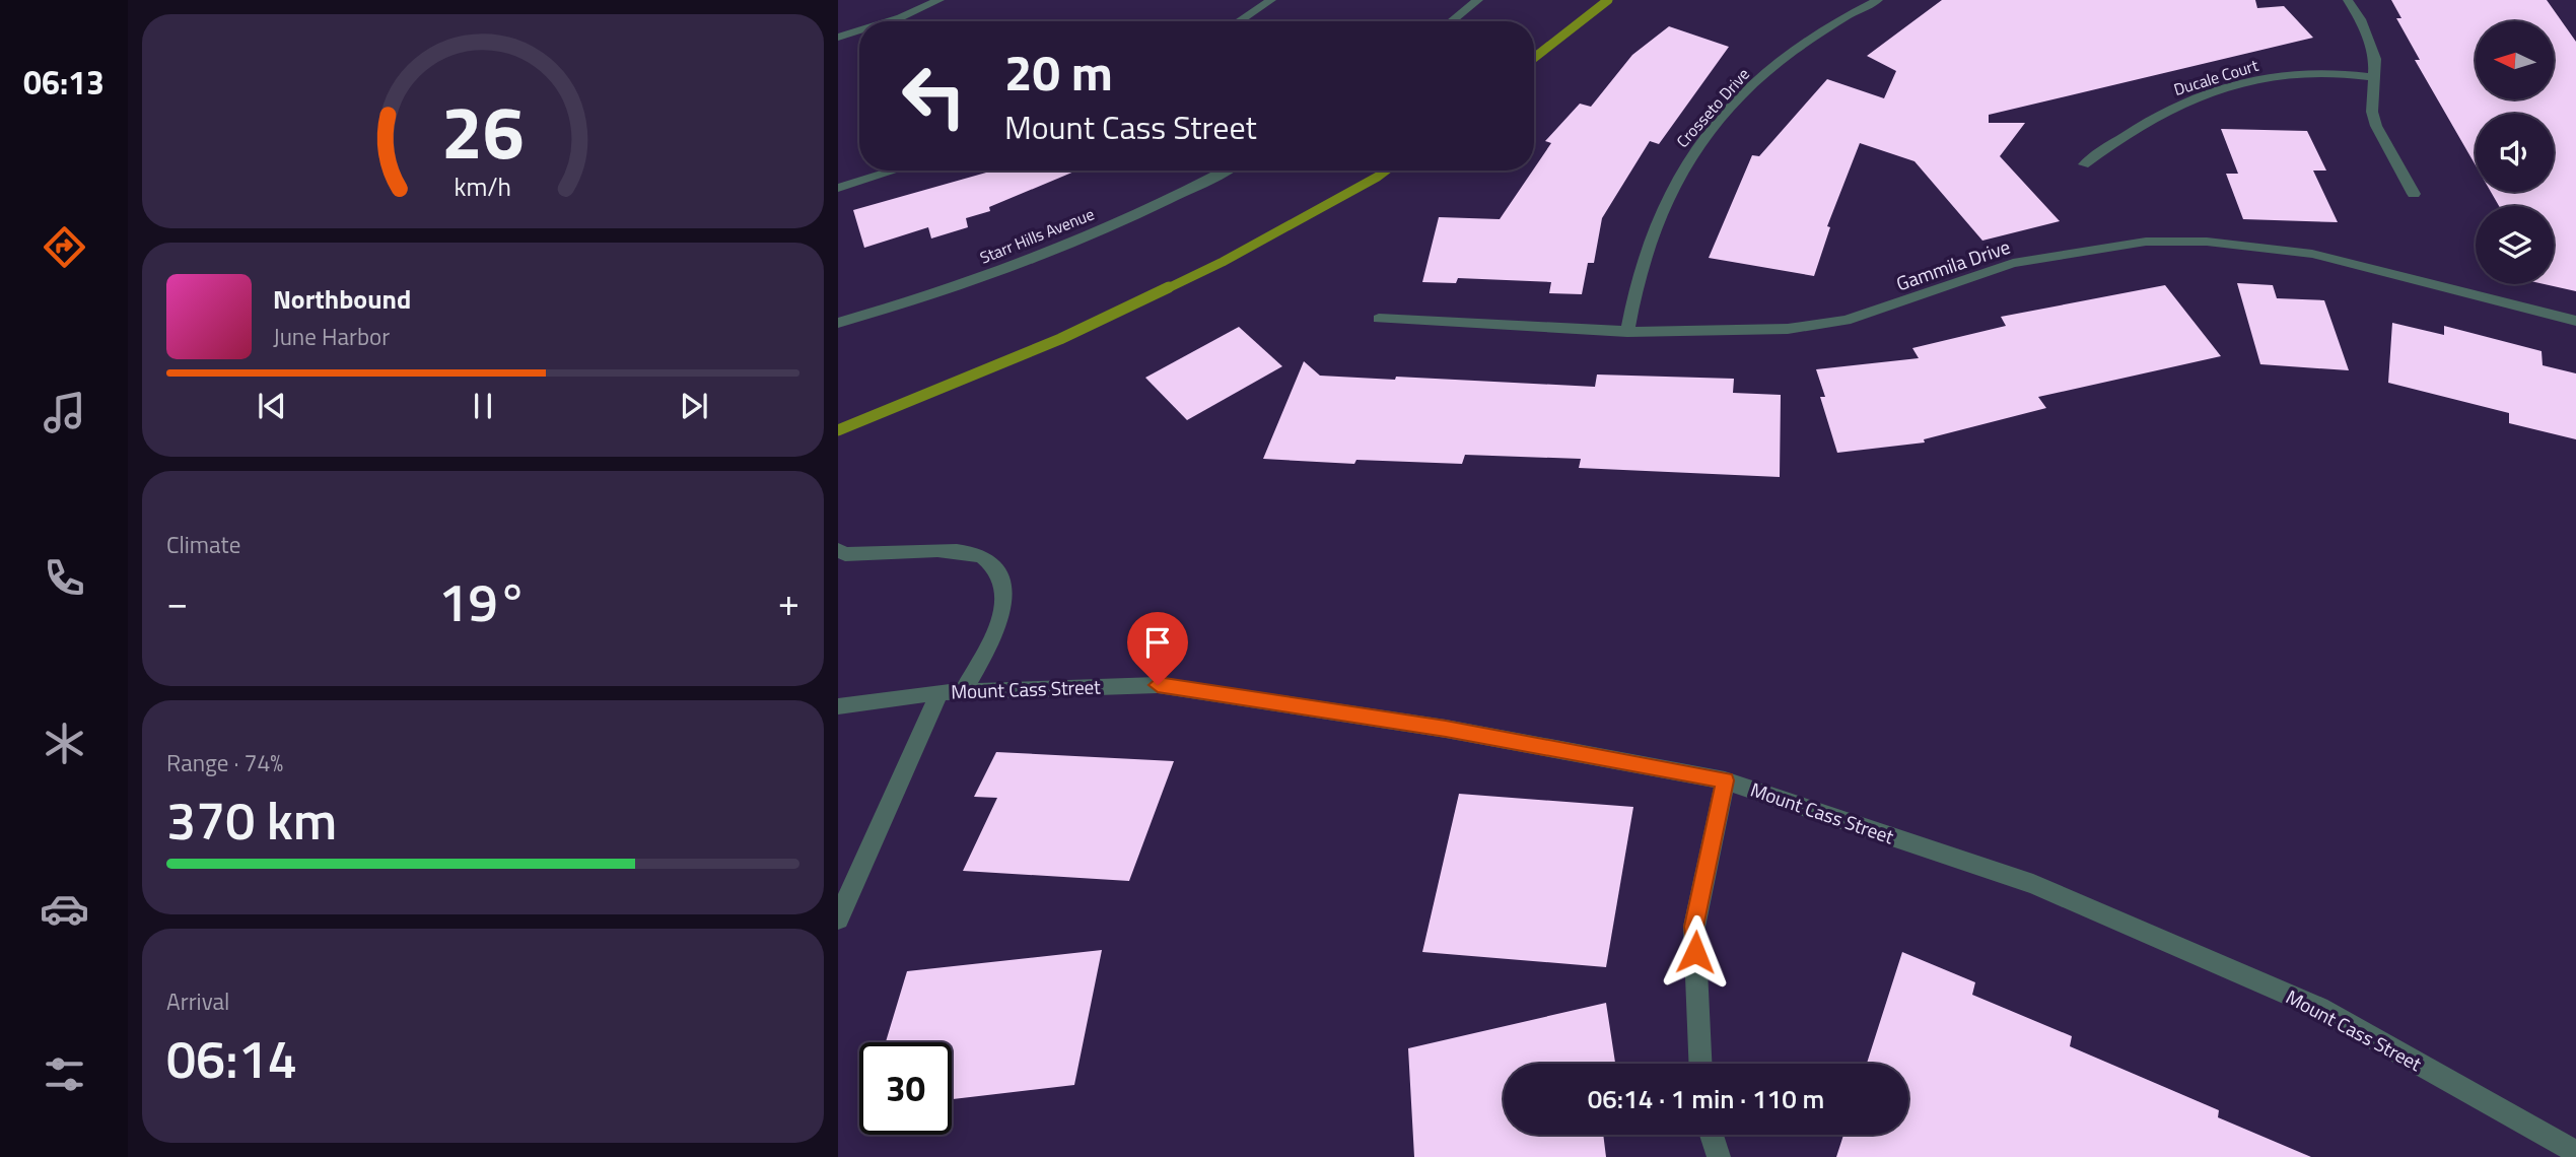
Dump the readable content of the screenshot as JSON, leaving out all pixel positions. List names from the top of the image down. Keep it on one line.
{"streets":{"street":["Ducale Court","Crosseto Drive","Starr Hills Avenue","Gammila Drive","Mount Cass Street"]},"crossings":[["Crosseto Drive","Gammila Drive"]],"north":"left","page":{"tabs":"06:13","turn":["20 m","Mount Cass Street"],"song":["Northbound","June Harbor"],"tile":["Climate",["Range · 74%","370 km"],["Arrival","06:14"]],"heat":["−","19°","+"],"limit":"30","trip":"06:14 · 1 min · 110 m","gauge":["26","km/h"]}}
